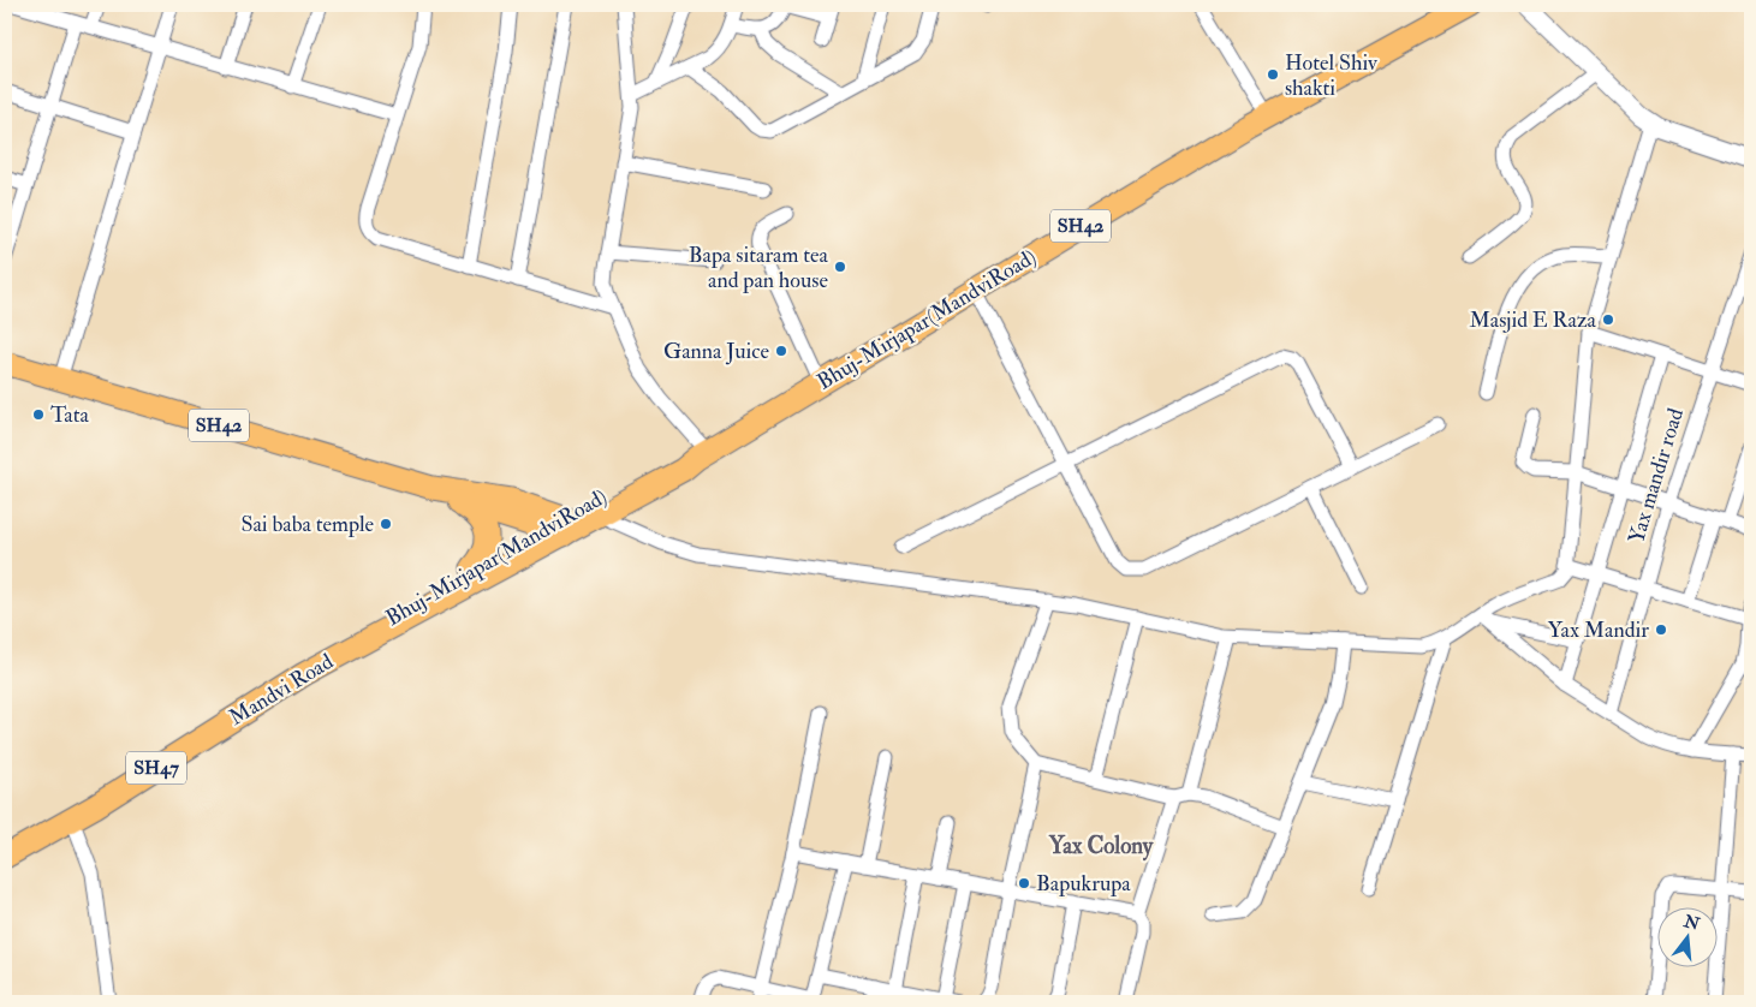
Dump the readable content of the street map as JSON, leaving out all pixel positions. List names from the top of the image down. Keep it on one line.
{"streets":{"main road":["SH42","Bhuj-Mirjapar(MandviRoad)","Mandvi Road","SH47"],"street":["Yax mandir road"]},"crossings":[["SH42","Bhuj-Mirjapar(MandviRoad)"],["SH42","Mandvi Road"],["Bhuj-Mirjapar(MandviRoad)","Mandvi Road"]],"districts":["Yax Colony"],"places":["Hotel Shiv shakti","Bapa sitaram tea and pan house","Masjid E Raza","Ganna Juice","Tata","Sai baba temple","Yax Mandir","Bapukrupa"],"north":"top"}
